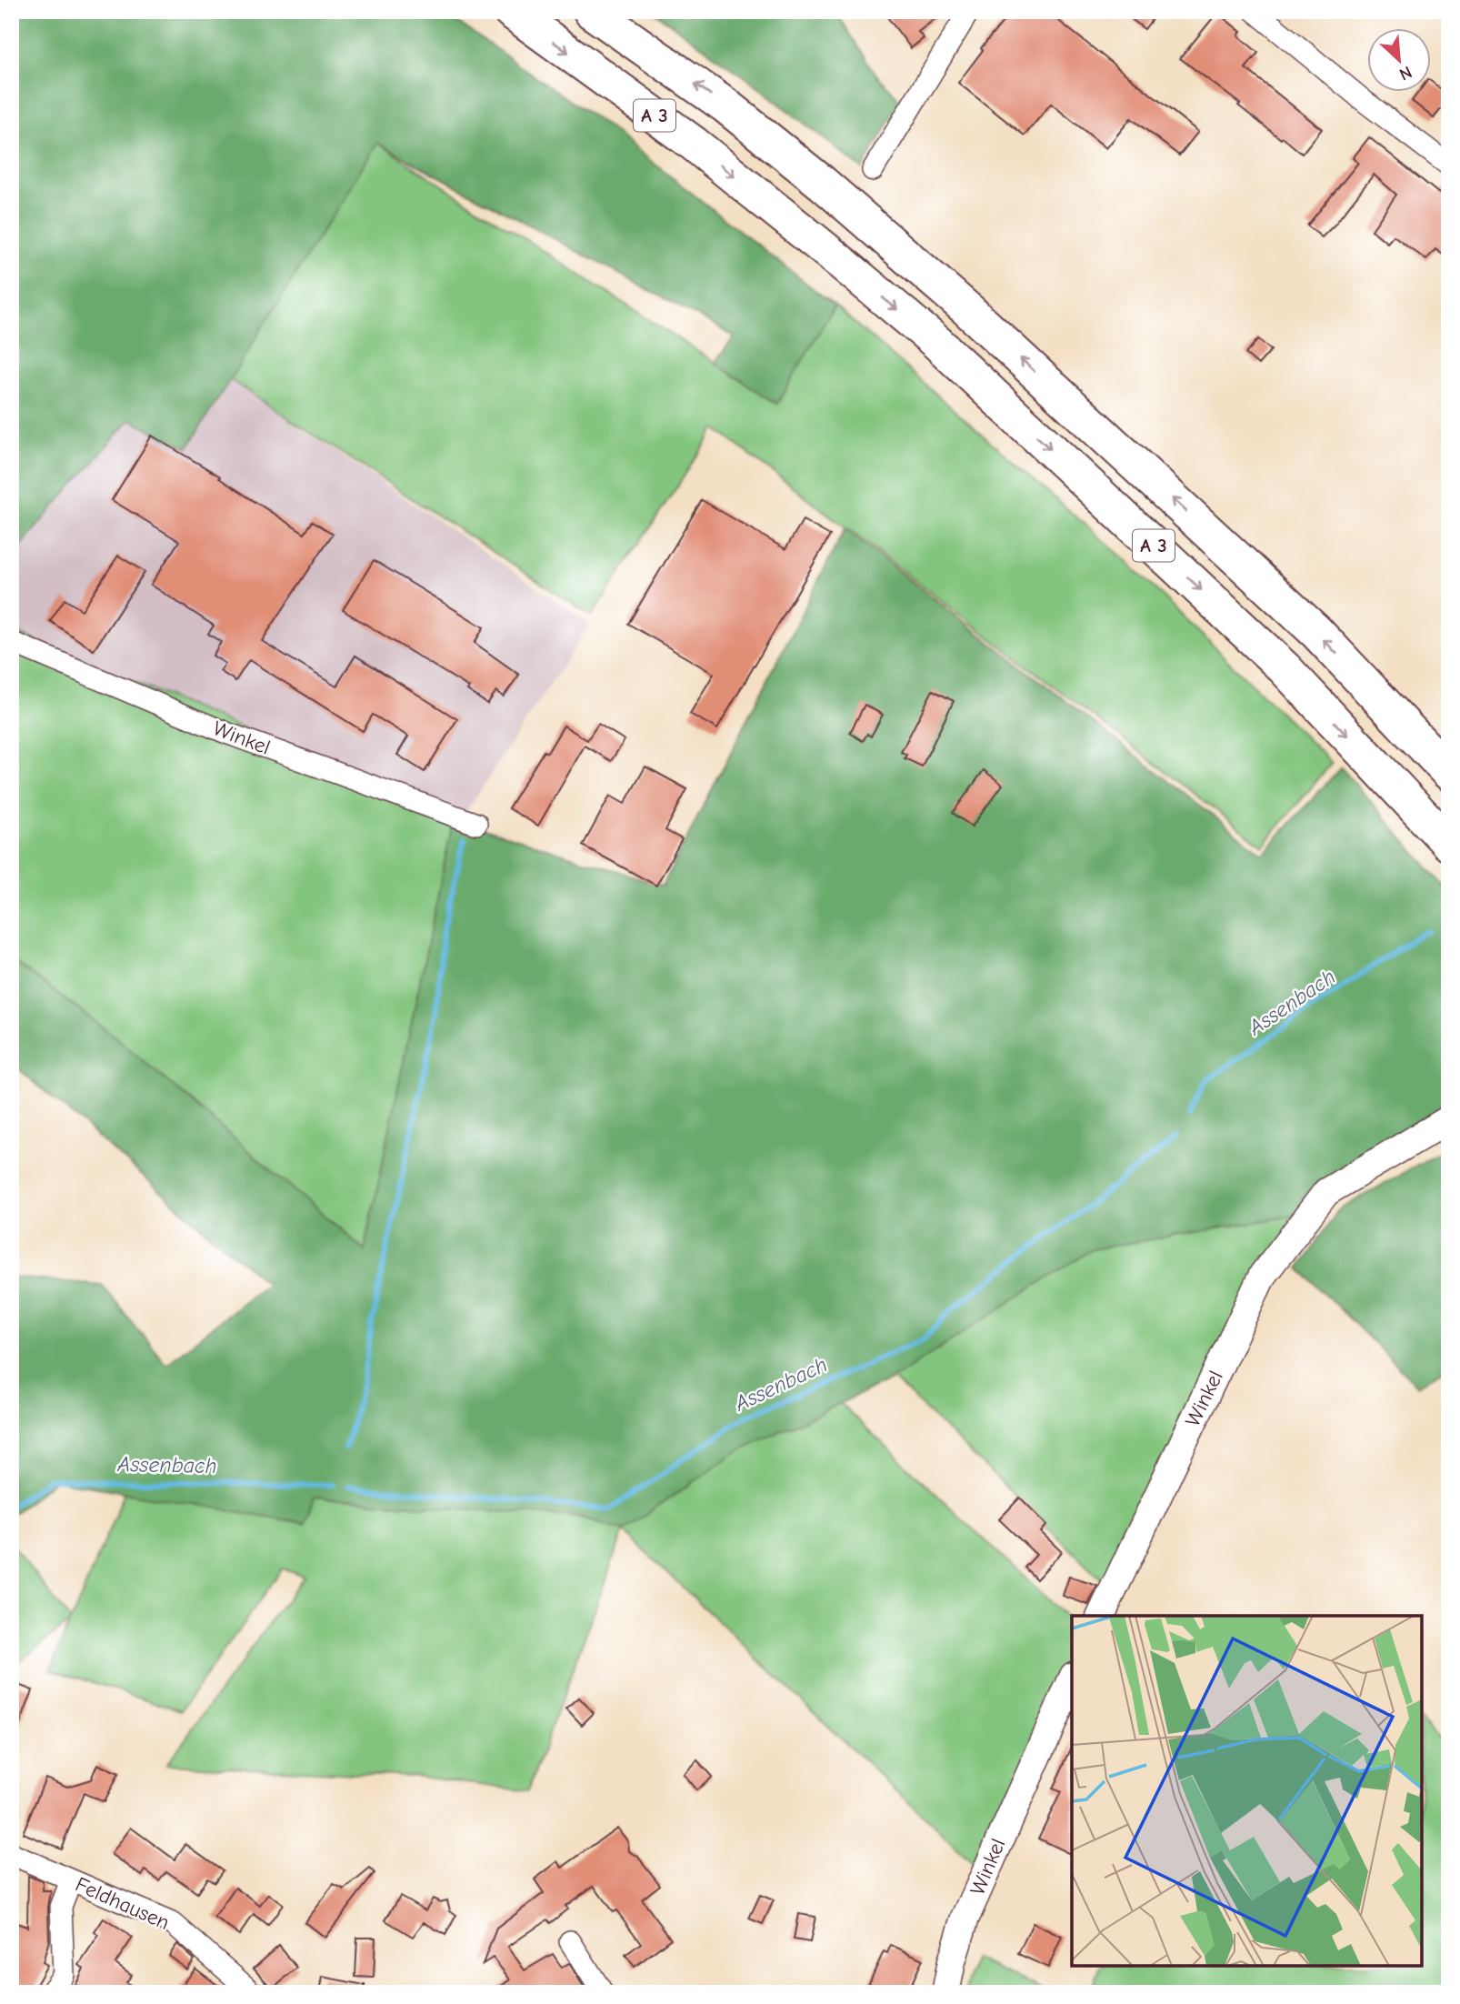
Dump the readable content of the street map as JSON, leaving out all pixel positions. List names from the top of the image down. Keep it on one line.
{"streets":{"highway":["A 3"],"street":["Winkel","Feldhausen"]},"water":["Assenbach"],"north":"bottom right"}
